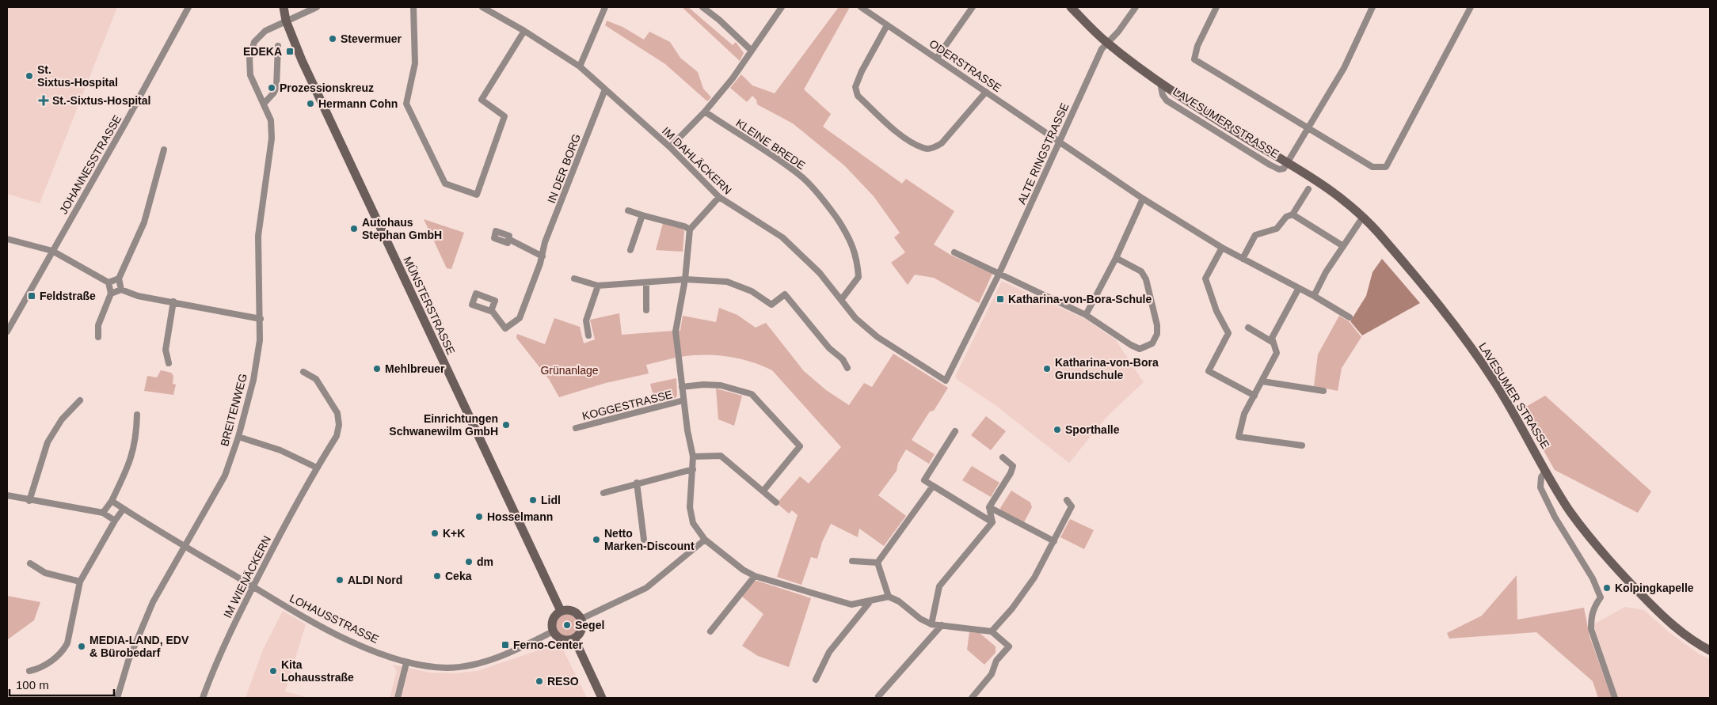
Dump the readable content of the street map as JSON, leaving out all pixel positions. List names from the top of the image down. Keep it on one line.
{"streets":{"street":["ODERSTRASSE","LAVESUMER STRASSE","KLEINE BREDE","ALTE RINGSTRASSE","IM DAHLÄCKERN","JOHANNESSTRASSE","IN DER BORG","MÜNSTERSTRASSE","KOGGESTRASSE","BREITENWEG","IM WIENÄCKERN","LOHAUSSTRASSE"]},"crossings":[["ODERSTRASSE","ALTE RINGSTRASSE"],["LAVESUMER STRASSE","ALTE RINGSTRASSE"],["KLEINE BREDE","IM DAHLÄCKERN"],["ALTE RINGSTRASSE","IM DAHLÄCKERN"],["IM DAHLÄCKERN","IN DER BORG"],["MÜNSTERSTRASSE","BREITENWEG"],["MÜNSTERSTRASSE","LOHAUSSTRASSE"],["BREITENWEG","LOHAUSSTRASSE"],["IM WIENÄCKERN","LOHAUSSTRASSE"]],"parks":["Grünanlage"],"places":{"other":["Stevermuer","St. Sixtus-Hospital","Prozessionskreuz","Hermann Cohn","Autohaus Stephan GmbH","Mehlbreuer","Katharina-von-Bora Grundschule","Einrichtungen Schwanewilm GmbH","Sporthalle","Lidl","Hosselmann","K+K","Netto Marken-Discount","dm","Ceka","ALDI Nord","Kolpingkapelle","Segel","MEDIA-LAND, EDV & Bürobedarf","Kita Lohausstraße","RESO"],"transit":["EDEKA","Feldstraße","Katharina-von-Bora-Schule","Ferno-Center"],"health":["St.-Sixtus-Hospital"]},"scale_bar":"100 m"}
